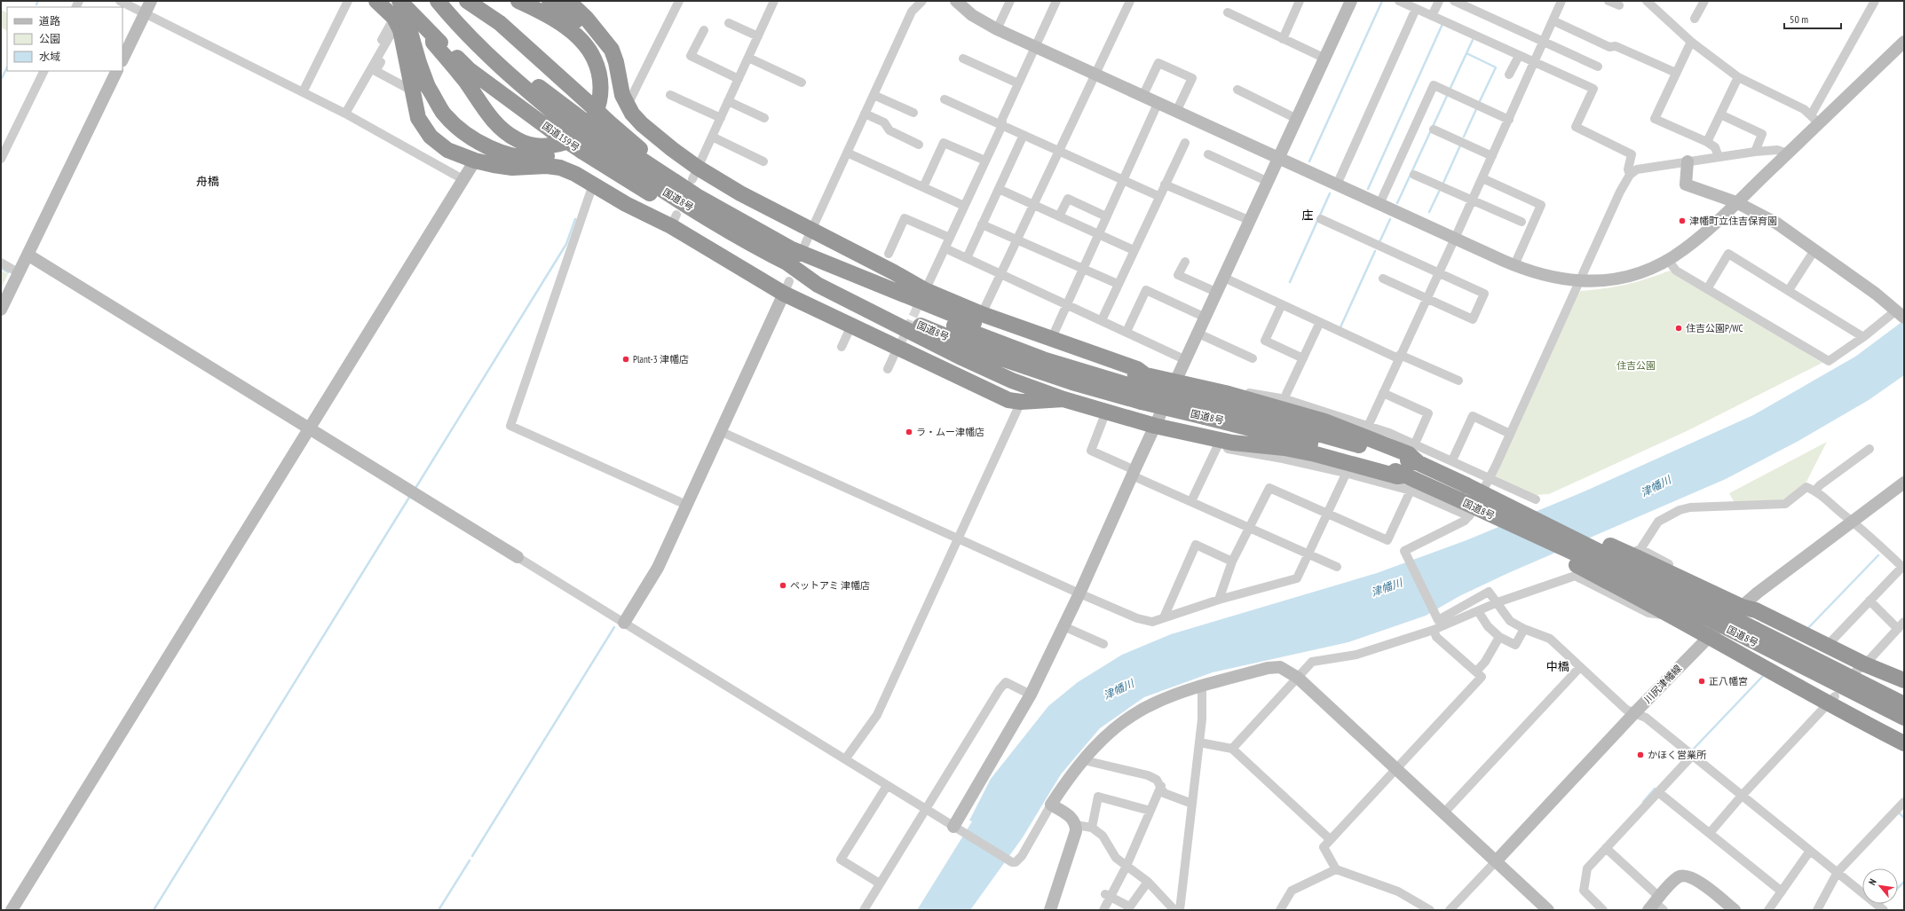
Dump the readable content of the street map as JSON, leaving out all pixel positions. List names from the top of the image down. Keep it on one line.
{"streets":{"highway":["国道159号","国道8号"],"street":["川尻津幡線"]},"crossings":[["国道159号","国道8号"]],"districts":["舟橋","庄","中橋"],"water":["津幡川"],"parks":["住吉公園"],"places":["津幡町立住吉保育園","住吉公園P/WC","Plant-3 津幡店","ラ・ムー津幡店","ペットアミ 津幡店","正八幡宮","かほく営業所"],"legend":["道路","公園","水域"],"scale_bar":"50 m","north":"top left"}
